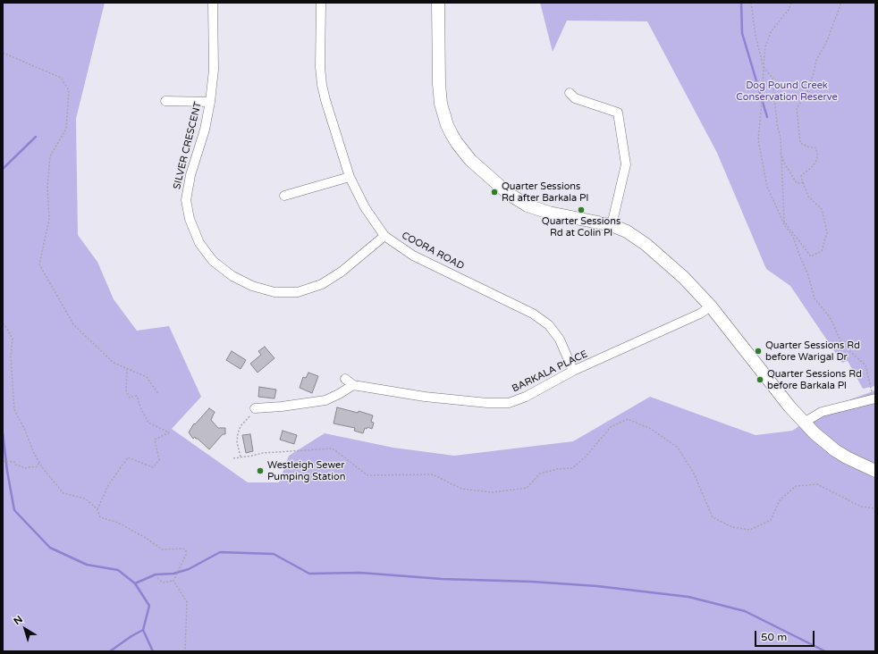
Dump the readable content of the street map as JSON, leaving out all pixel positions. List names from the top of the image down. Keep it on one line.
{"streets":{"street":["SILVER CRESCENT","COORA ROAD","BARKALA PLACE"]},"crossings":[["SILVER CRESCENT","COORA ROAD"],["COORA ROAD","BARKALA PLACE"]],"parks":["Dog Pound Creek Conservation Reserve"],"places":["Quarter Sessions Rd after Barkala Pl","Quarter Sessions Rd at Colin Pl","Quarter Sessions Rd before Warigal Dr","Quarter Sessions Rd before Barkala Pl","Westleigh Sewer Pumping Station"],"scale_bar":"50 m","north":"top left"}
